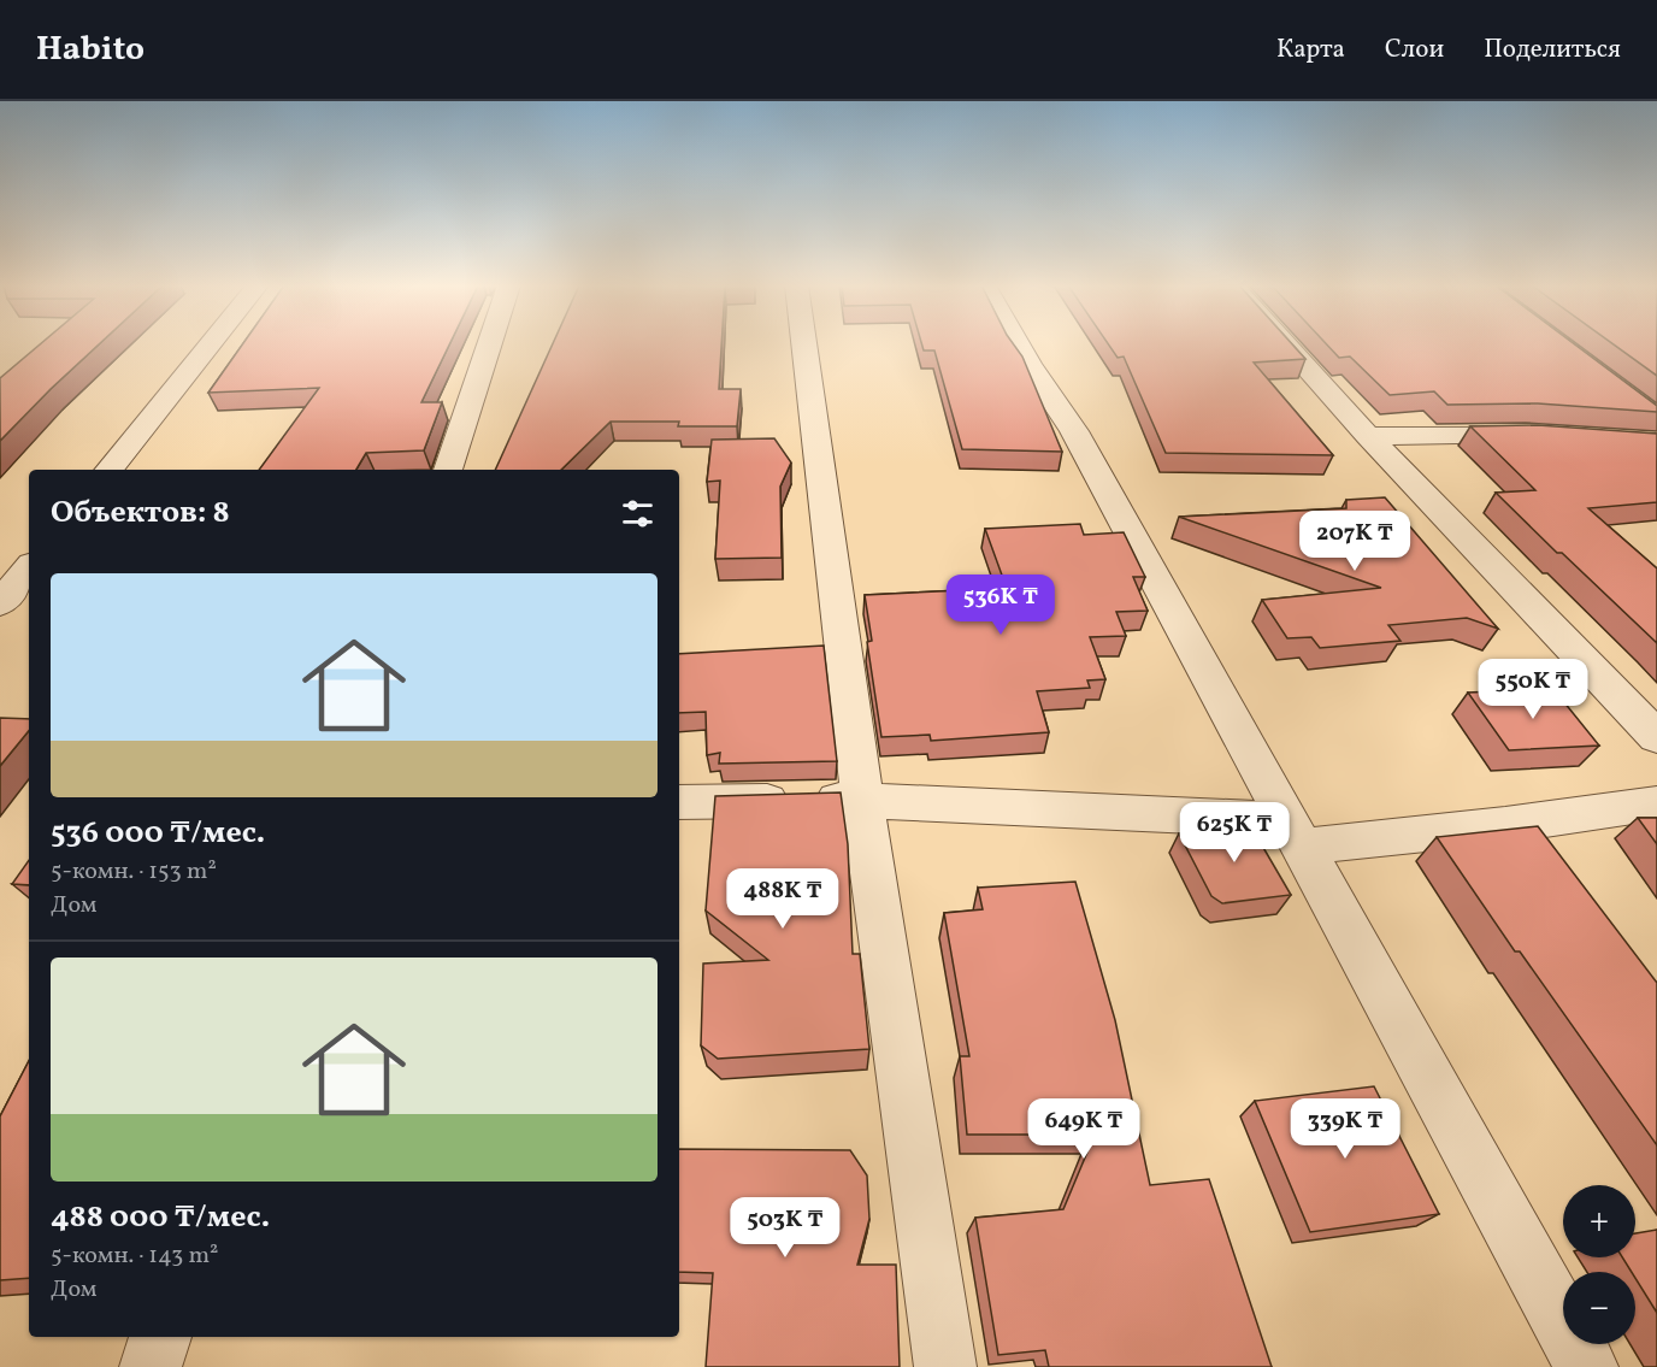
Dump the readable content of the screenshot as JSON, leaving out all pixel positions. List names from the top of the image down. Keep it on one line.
{"page":{"header":"Habito","nav":["Карта","Слои","Поделиться"],"heading":"Объектов: 8","price":["207K ₸","536K ₸","550K ₸","625K ₸","488K ₸","649K ₸","339K ₸","503K ₸"],"list":[{"name":"536 000 ₸/мес.","note":"5-комн. · 153 m² · Дом"},{"name":"488 000 ₸/мес.","note":"5-комн. · 143 m² · Дом"}],"map_buttons":["+","−"]}}
